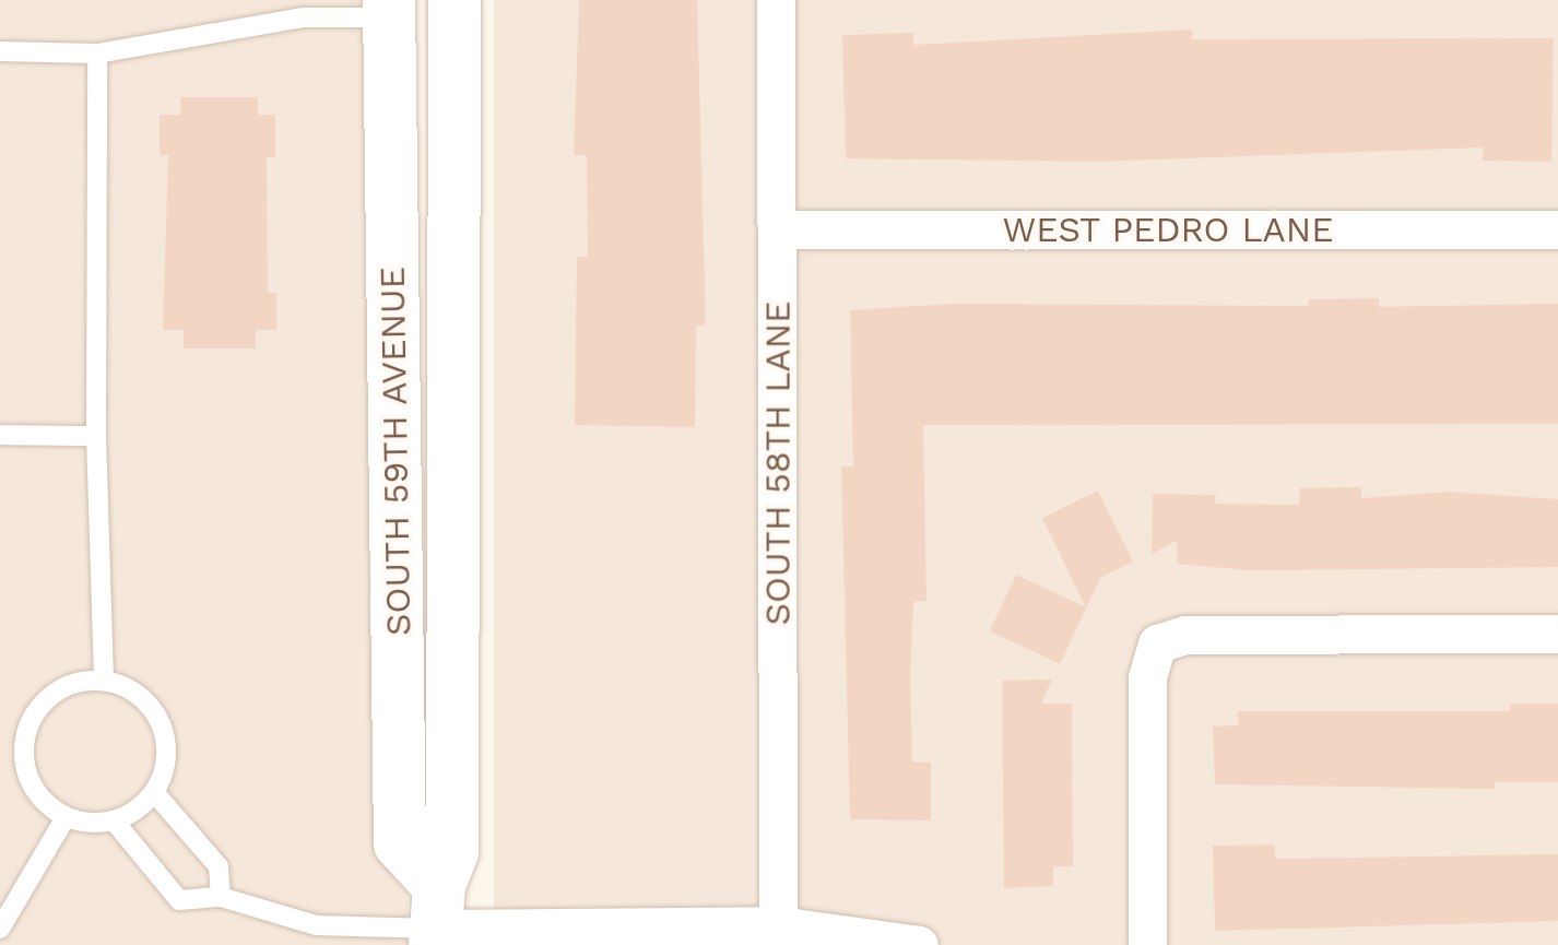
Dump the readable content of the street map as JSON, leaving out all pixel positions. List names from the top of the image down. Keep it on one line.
{"streets":{"main road":["SOUTH 59TH AVENUE"],"street":["WEST PEDRO LANE","SOUTH 58TH LANE"]},"crossings":[["WEST PEDRO LANE","SOUTH 58TH LANE"]]}
